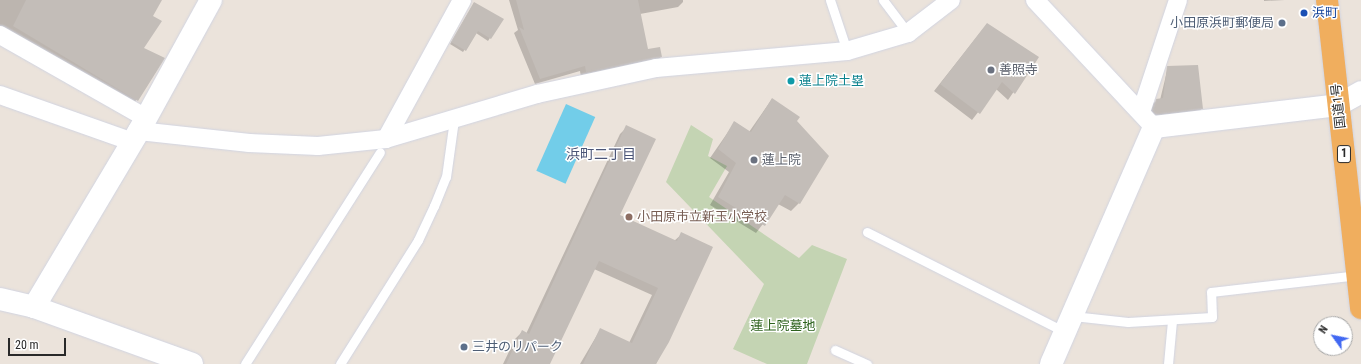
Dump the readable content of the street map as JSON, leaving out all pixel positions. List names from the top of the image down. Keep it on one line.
{"streets":{"highway":["国道1号","1"]},"districts":["浜町二丁目"],"parks":["蓮上院墓地"],"places":["浜町","小田原浜町郵便局","善照寺","蓮上院土塁","蓮上院","小田原市立新玉小学校","三井のリパーク"],"scale_bar":"20 m","north":"top left"}
